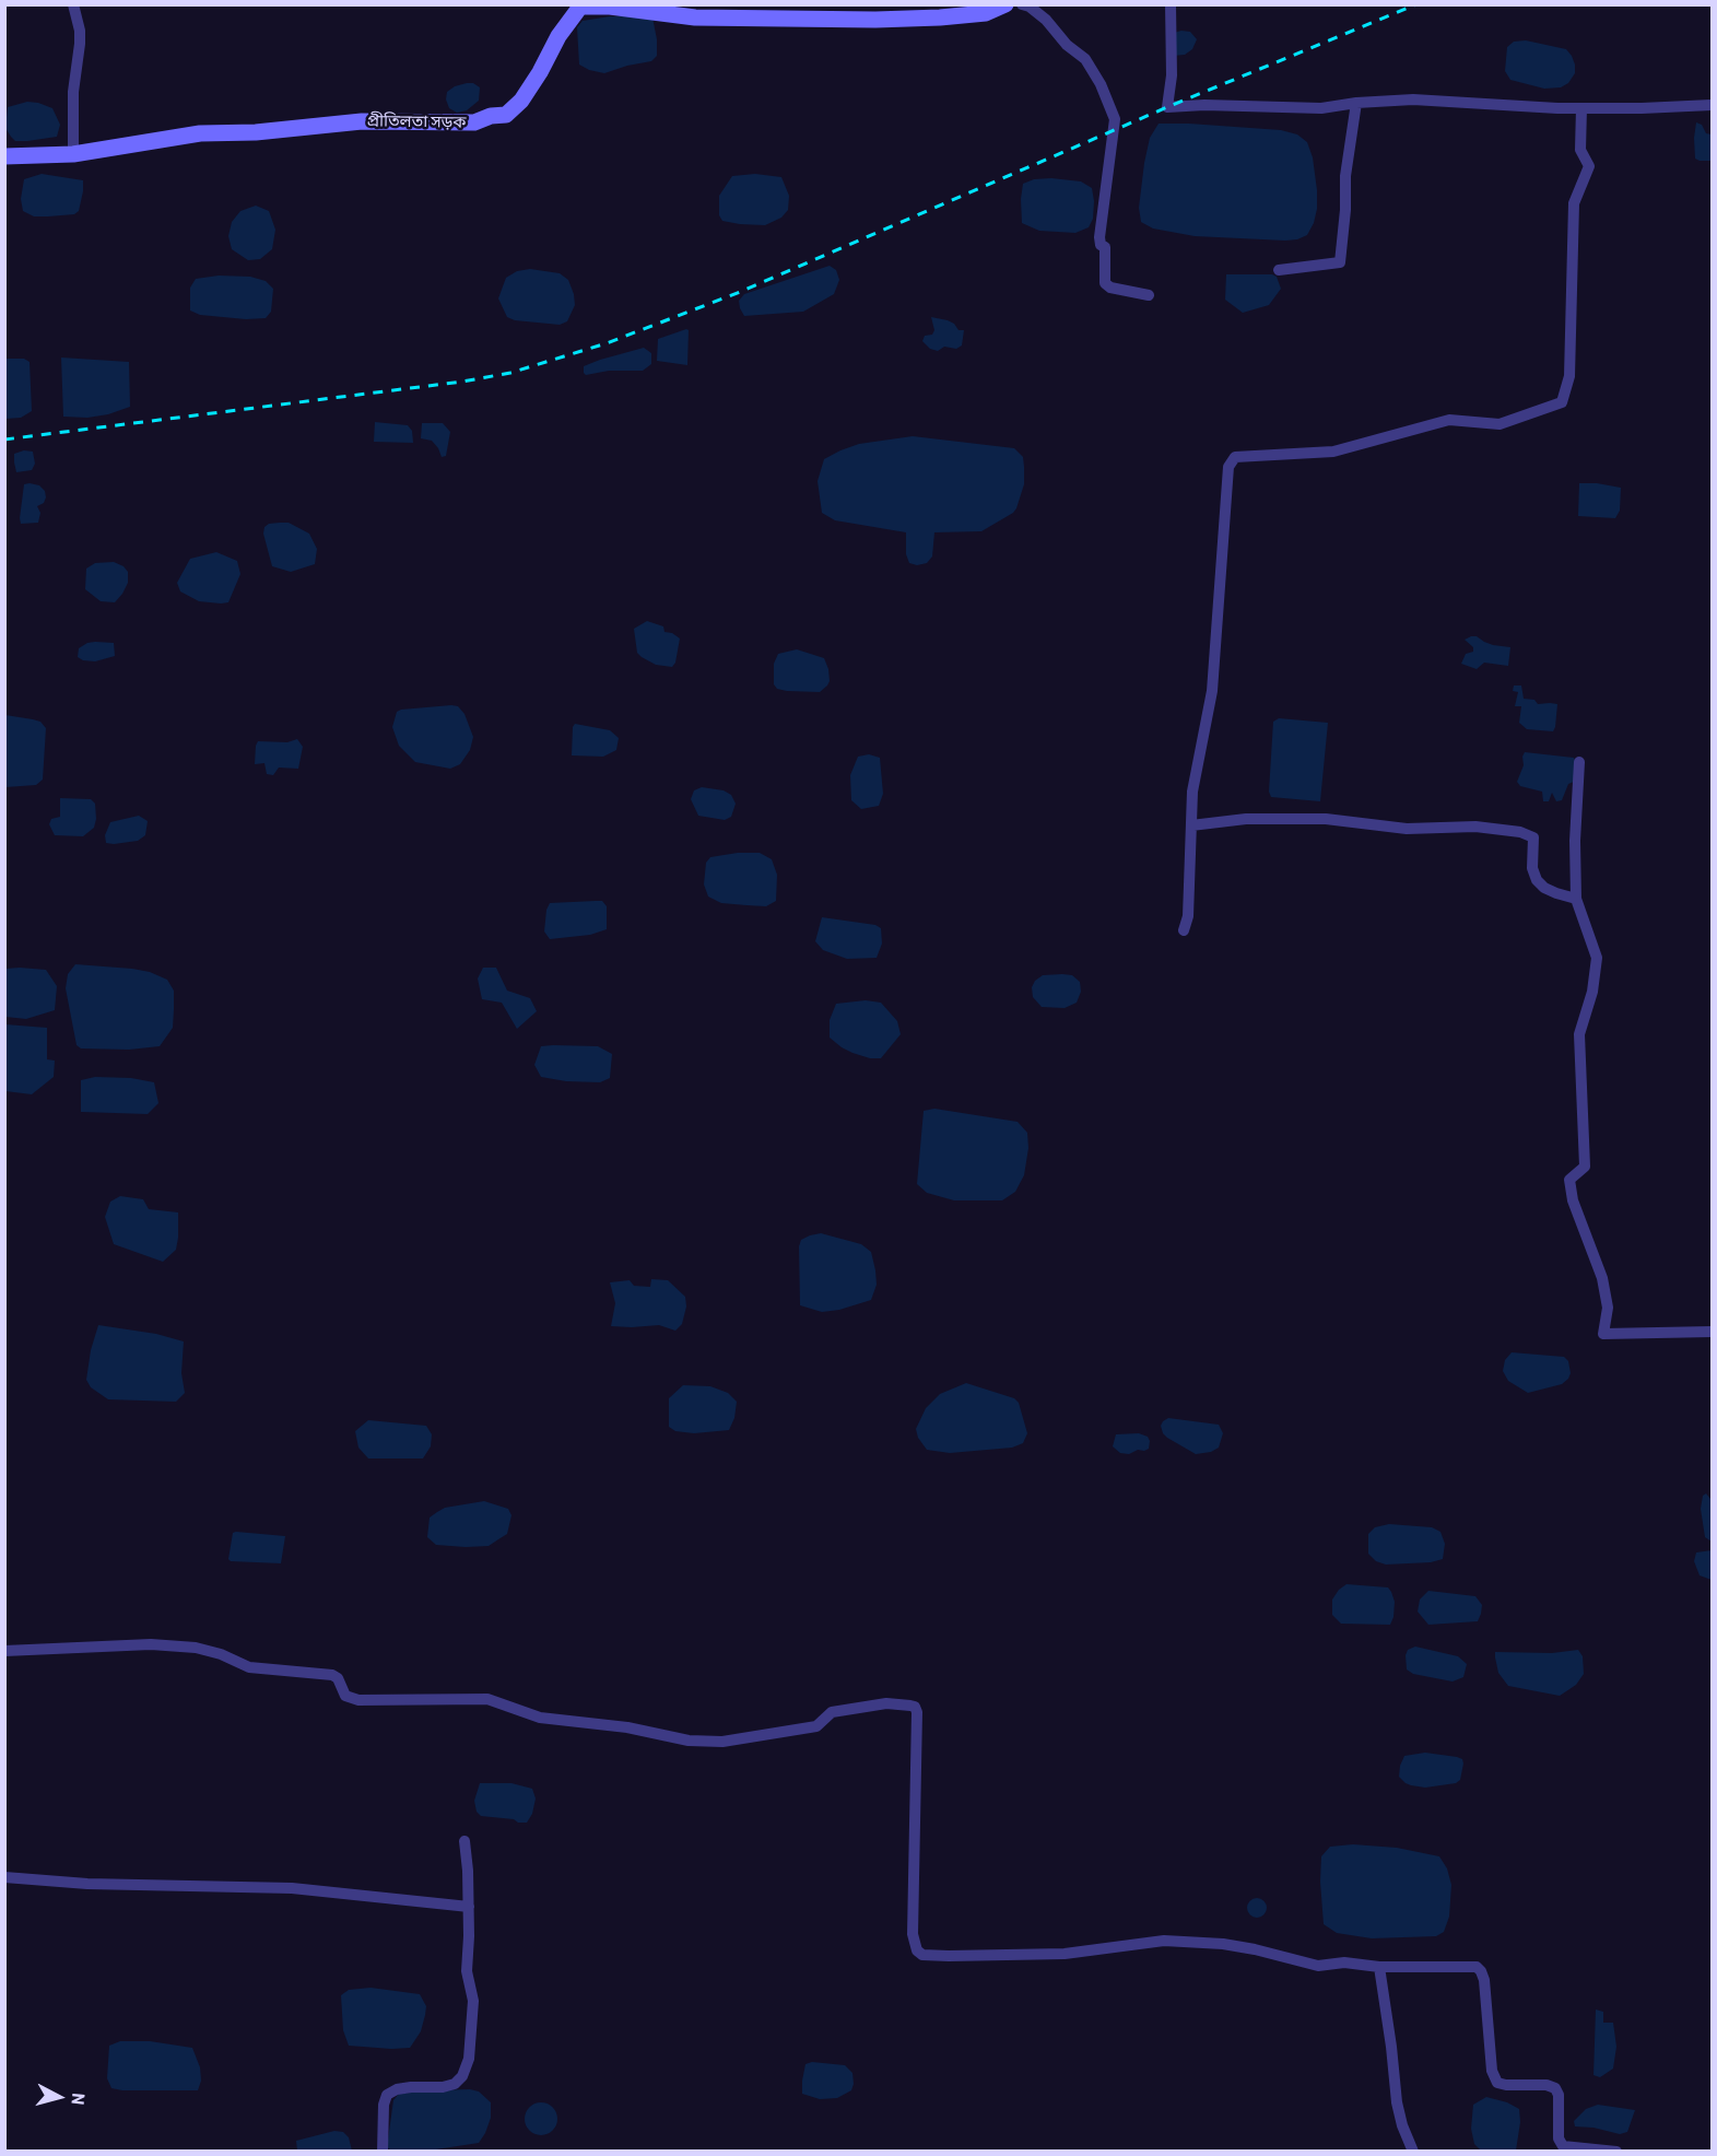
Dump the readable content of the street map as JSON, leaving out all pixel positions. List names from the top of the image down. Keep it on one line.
{"streets":{"main road":["প্রীতিলতা সড়ক"]},"north":"right"}
